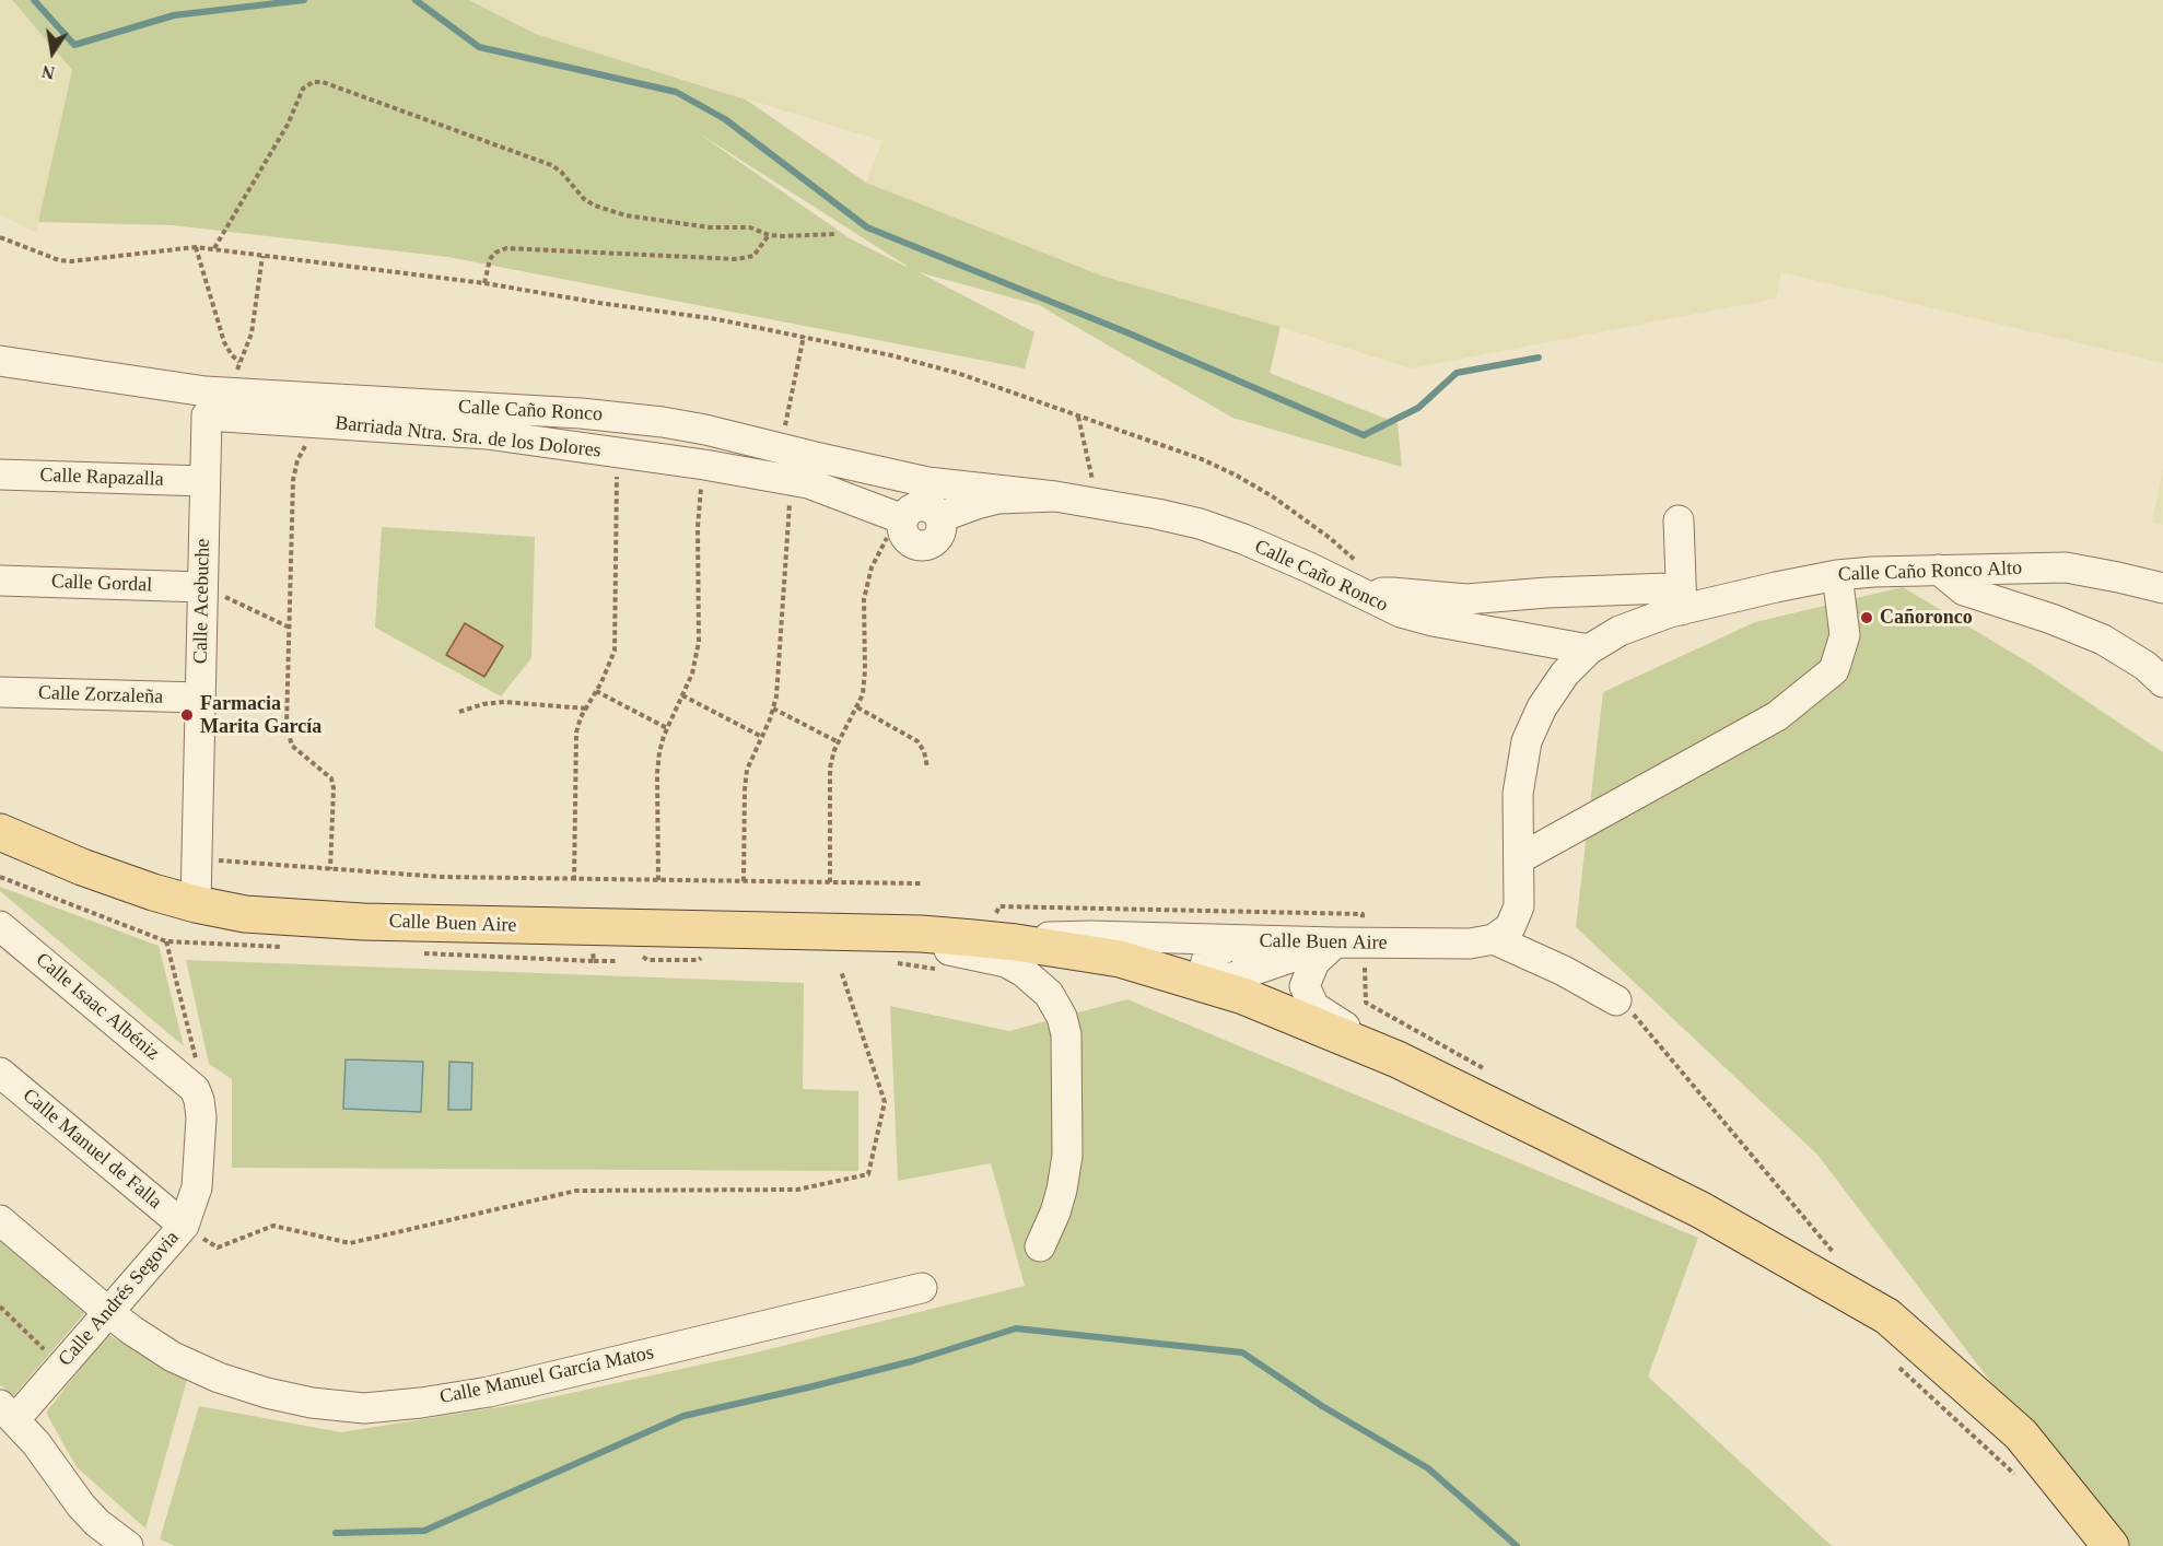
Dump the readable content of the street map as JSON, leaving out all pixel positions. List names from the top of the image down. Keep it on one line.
{"streets":{"main road":["Calle Buen Aire"],"street":["Calle Caño Ronco","Barriada Ntra. Sra. de los Dolores","Calle Rapazalla","Calle Caño Ronco Alto","Calle Gordal","Calle Acebuche","Calle Zorzaleña","Calle Isaac Albéniz","Calle Manuel de Falla","Calle Andrés Segovia","Calle Manuel García Matos"]},"crossings":[["Calle Caño Ronco","Barriada Ntra. Sra. de los Dolores"],["Calle Caño Ronco","Calle Caño Ronco Alto"],["Barriada Ntra. Sra. de los Dolores","Calle Acebuche"],["Calle Rapazalla","Calle Acebuche"],["Calle Caño Ronco Alto","Calle Buen Aire"],["Calle Gordal","Calle Acebuche"],["Calle Acebuche","Calle Zorzaleña"],["Calle Acebuche","Calle Buen Aire"],["Calle Isaac Albéniz","Calle Andrés Segovia"],["Calle Manuel de Falla","Calle Andrés Segovia"],["Calle Andrés Segovia","Calle Manuel García Matos"]],"places":["Cañoronco","Farmacia Marita García"],"north":"bottom"}
